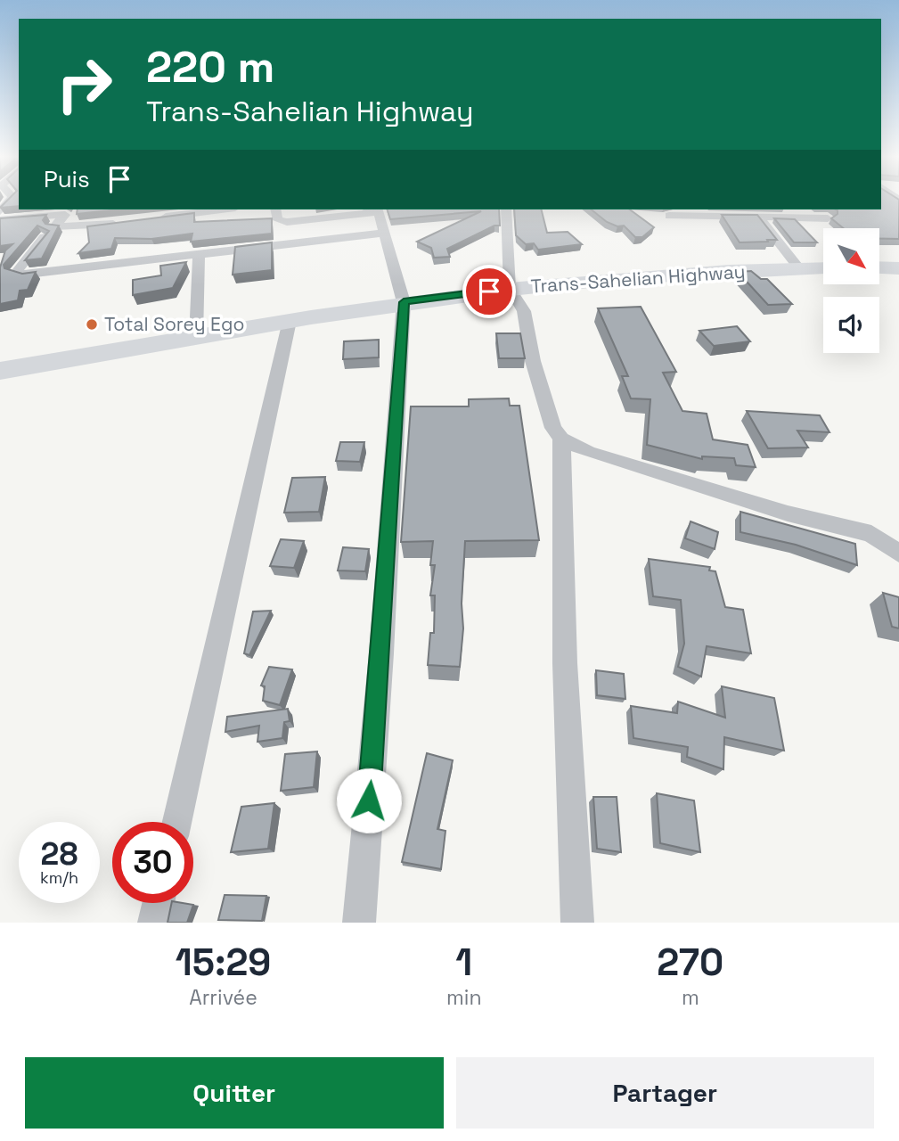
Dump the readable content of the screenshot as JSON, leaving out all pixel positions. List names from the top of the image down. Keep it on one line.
{"streets":{"highway":["Trans-Sahelian Highway"]},"places":["Total Sorey Ego"],"north":"bottom right","page":{"turn":["220 m","Trans-Sahelian Highway"],"then":"Puis","speed":"28 km/h","limit":"30","eta":["15:29","Arrivée","1","min","270","m"],"buttons":["Quitter","Partager"]}}
